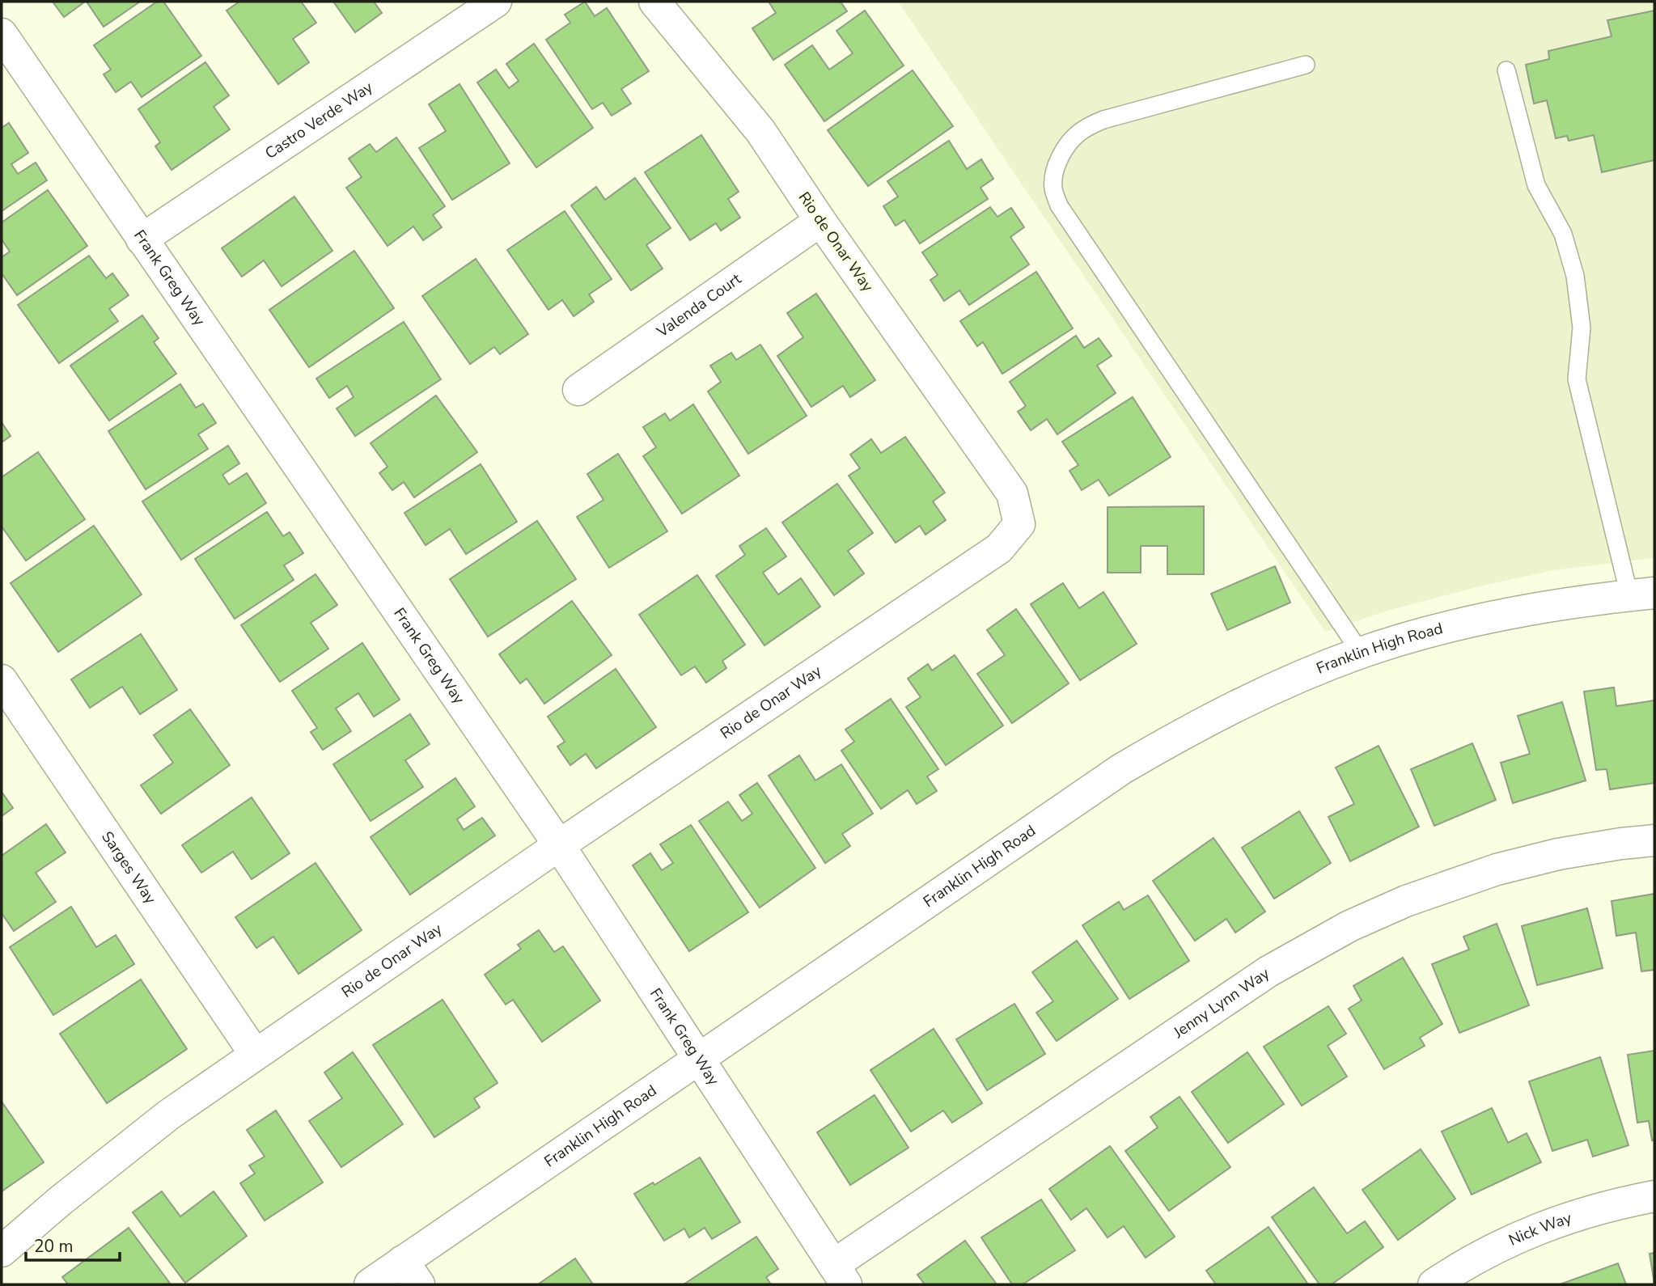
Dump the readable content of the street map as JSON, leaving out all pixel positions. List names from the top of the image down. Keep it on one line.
{"streets":{"street":["Castro Verde Way","Rio de Onar Way","Frank Greg Way","Valenda Court","Franklin High Road","Sarges Way","Jenny Lynn Way","Nick Way"]},"crossings":[["Castro Verde Way","Frank Greg Way"],["Rio de Onar Way","Frank Greg Way"],["Rio de Onar Way","Valenda Court"],["Rio de Onar Way","Sarges Way"],["Frank Greg Way","Franklin High Road"],["Frank Greg Way","Jenny Lynn Way"]],"scale_bar":"20 m"}
